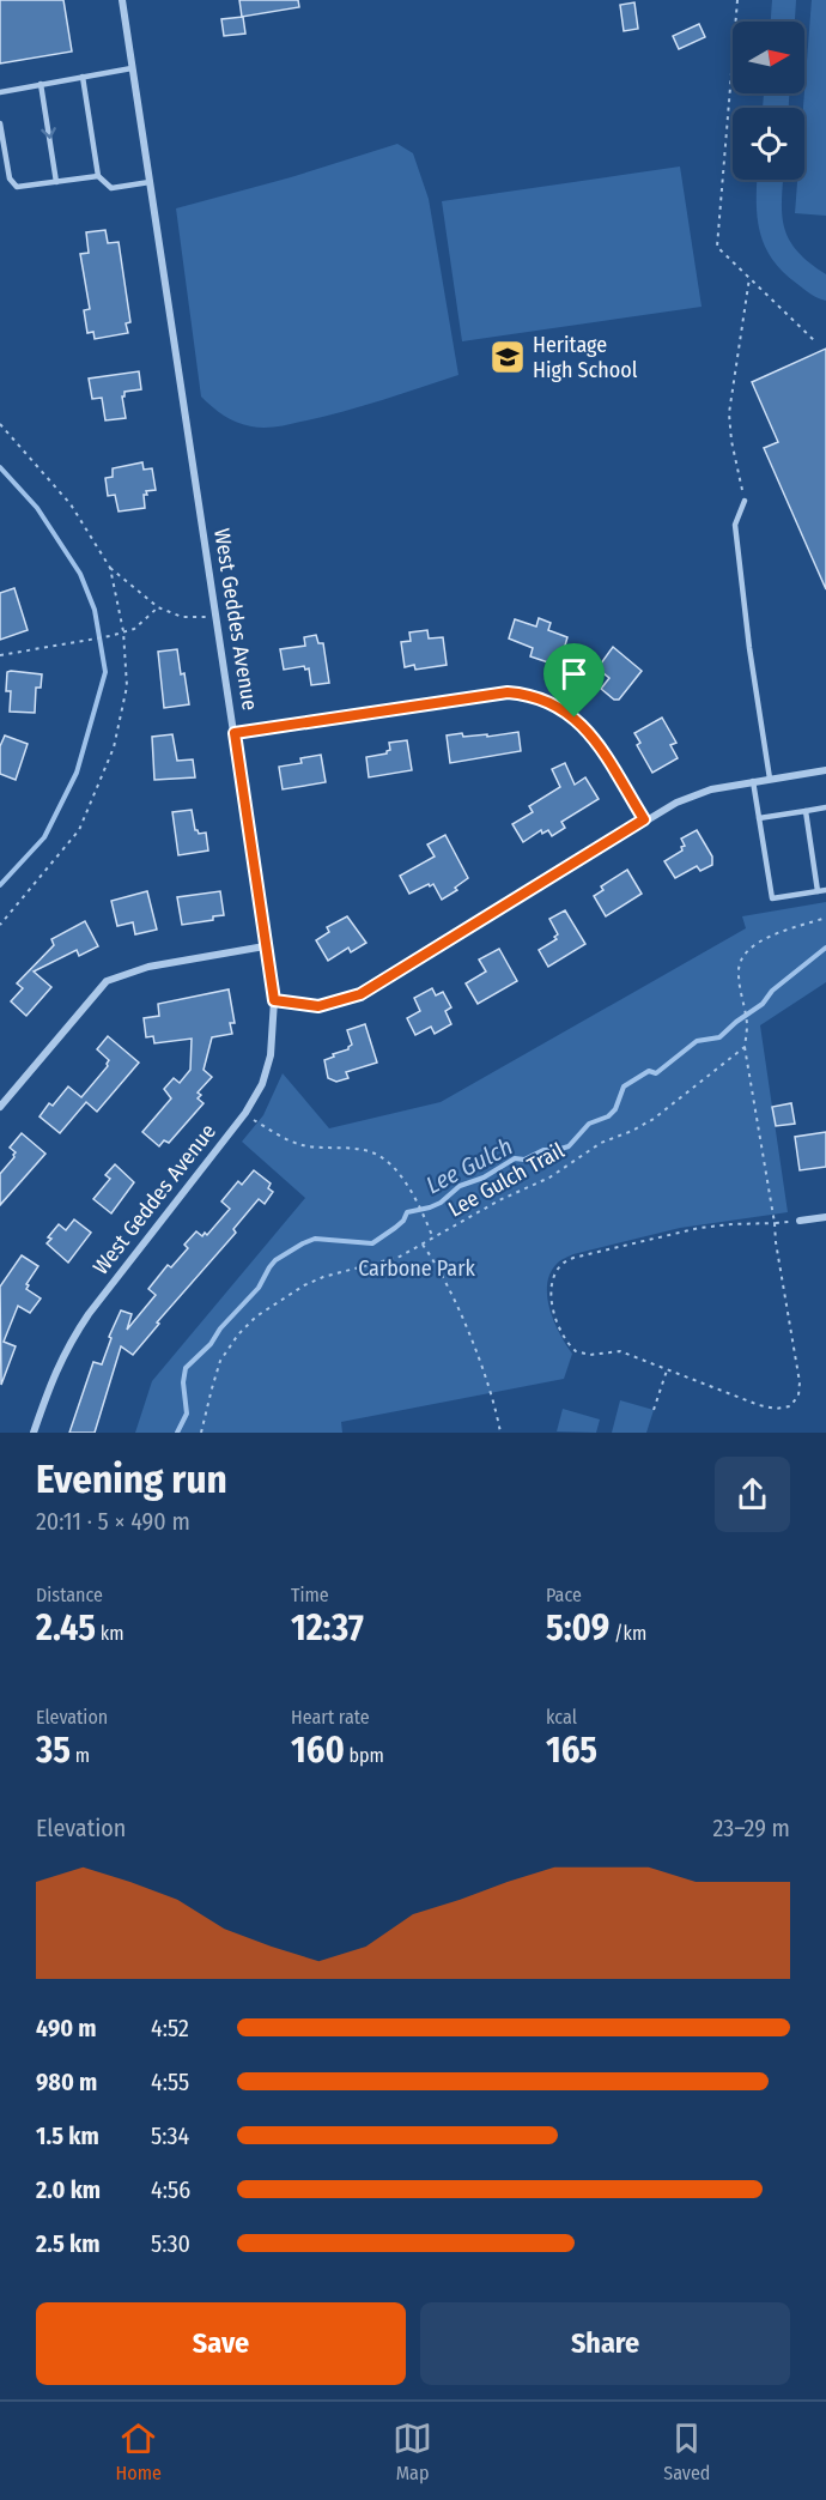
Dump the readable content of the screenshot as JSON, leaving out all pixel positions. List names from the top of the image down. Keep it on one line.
{"streets":{"street":["West Geddes Avenue"],"path":["Lee Gulch Trail"]},"water":["Lee Gulch"],"parks":["Carbone Park"],"places":{"school or university":["Heritage High School"]},"north":"right","page":{"heading":["Evening run","20:11 · 5 × 490 m"],"stats":[["Distance","2.45 km"],["Time","12:37"],["Pace","5:09 /km"],["Elevation","35 m"],["Heart rate","160 bpm"],["kcal","165"]],"chart":["Elevation","23–29 m"],"list":[{"name":"490 m","note":"4:52"},{"name":"980 m","note":"4:55"},{"name":"1.5 km","note":"5:34"},{"name":"2.0 km","note":"4:56"},{"name":"2.5 km","note":"5:30"}],"buttons":["Save","Share"],"tabs":["Home","Map","Saved"]}}
